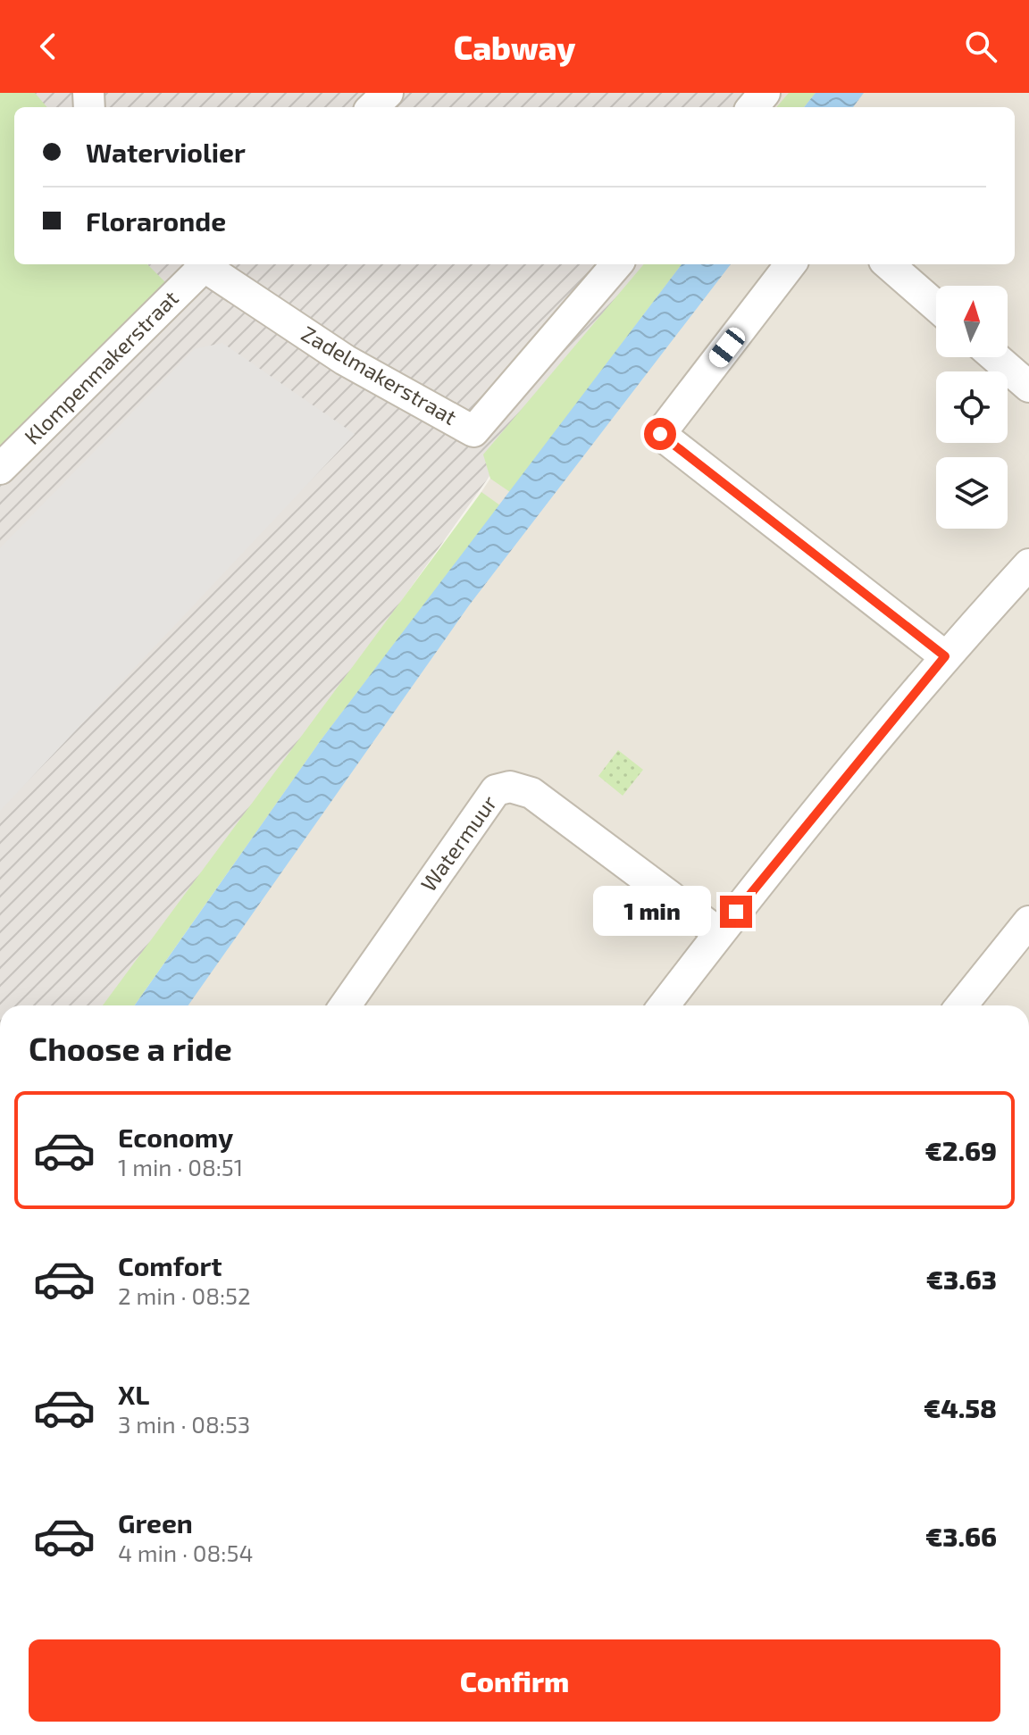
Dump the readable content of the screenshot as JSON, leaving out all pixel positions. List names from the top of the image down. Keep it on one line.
{"streets":{"street":["Klompenmakerstraat","Zadelmakerstraat","Watermuur"]},"north":"top","page":{"header":"Cabway","banner":["Waterviolier","Floraronde"],"bubble":"1 min","heading":"Choose a ride","list":[{"name":"Economy","note":"1 min · 08:51","value":"€2.69"},{"name":"Comfort","note":"2 min · 08:52","value":"€3.63"},{"name":"XL","note":"3 min · 08:53","value":"€4.58"},{"name":"Green","note":"4 min · 08:54","value":"€3.66"}],"buttons":"Confirm"}}
